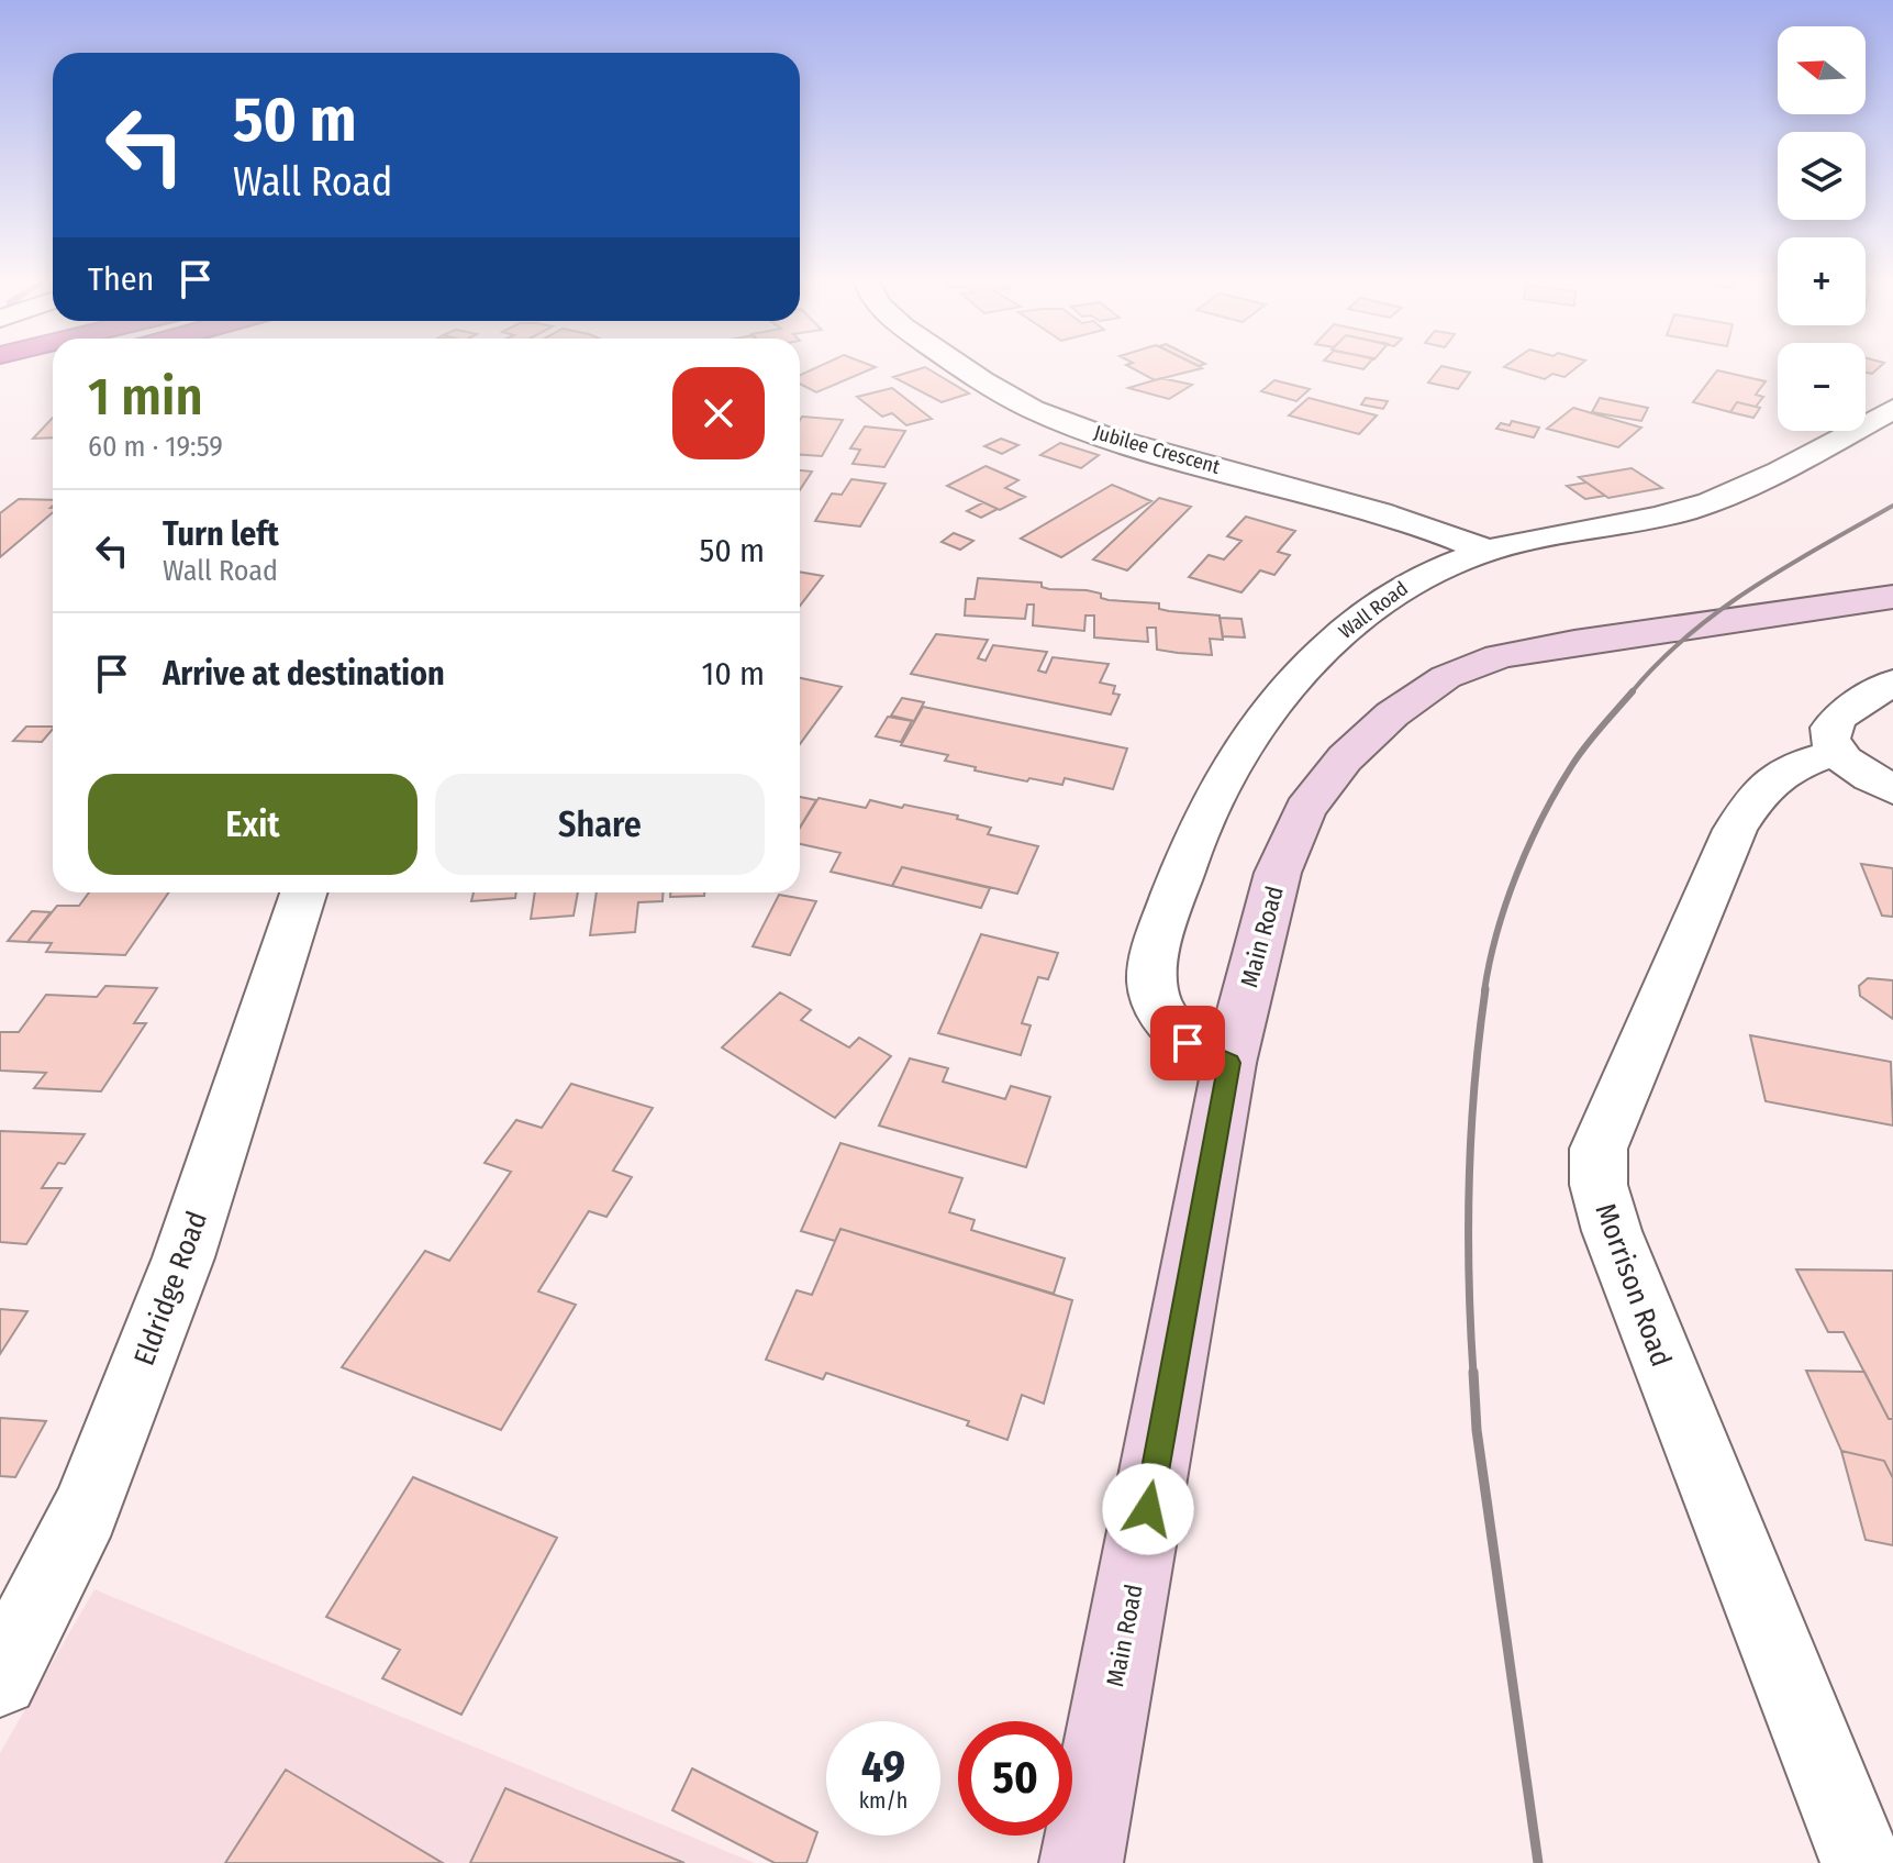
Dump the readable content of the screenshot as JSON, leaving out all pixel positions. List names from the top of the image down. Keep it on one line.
{"streets":{"main road":["Main Road"],"street":["Jubilee Crescent","Wall Road","Morrison Road","Eldridge Road"]},"crossings":[["Jubilee Crescent","Wall Road"],["Wall Road","Main Road"]],"north":"left","page":{"map_buttons":["+","−"],"turn":["50 m","Wall Road"],"then":"Then","heading":["1 min","60 m · 19:59"],"list":[{"name":"Turn left","note":"Wall Road","value":"50 m"},{"name":"Arrive at destination","value":"10 m"}],"buttons":["Exit","Share"],"speed":"49 km/h","limit":"50"}}
